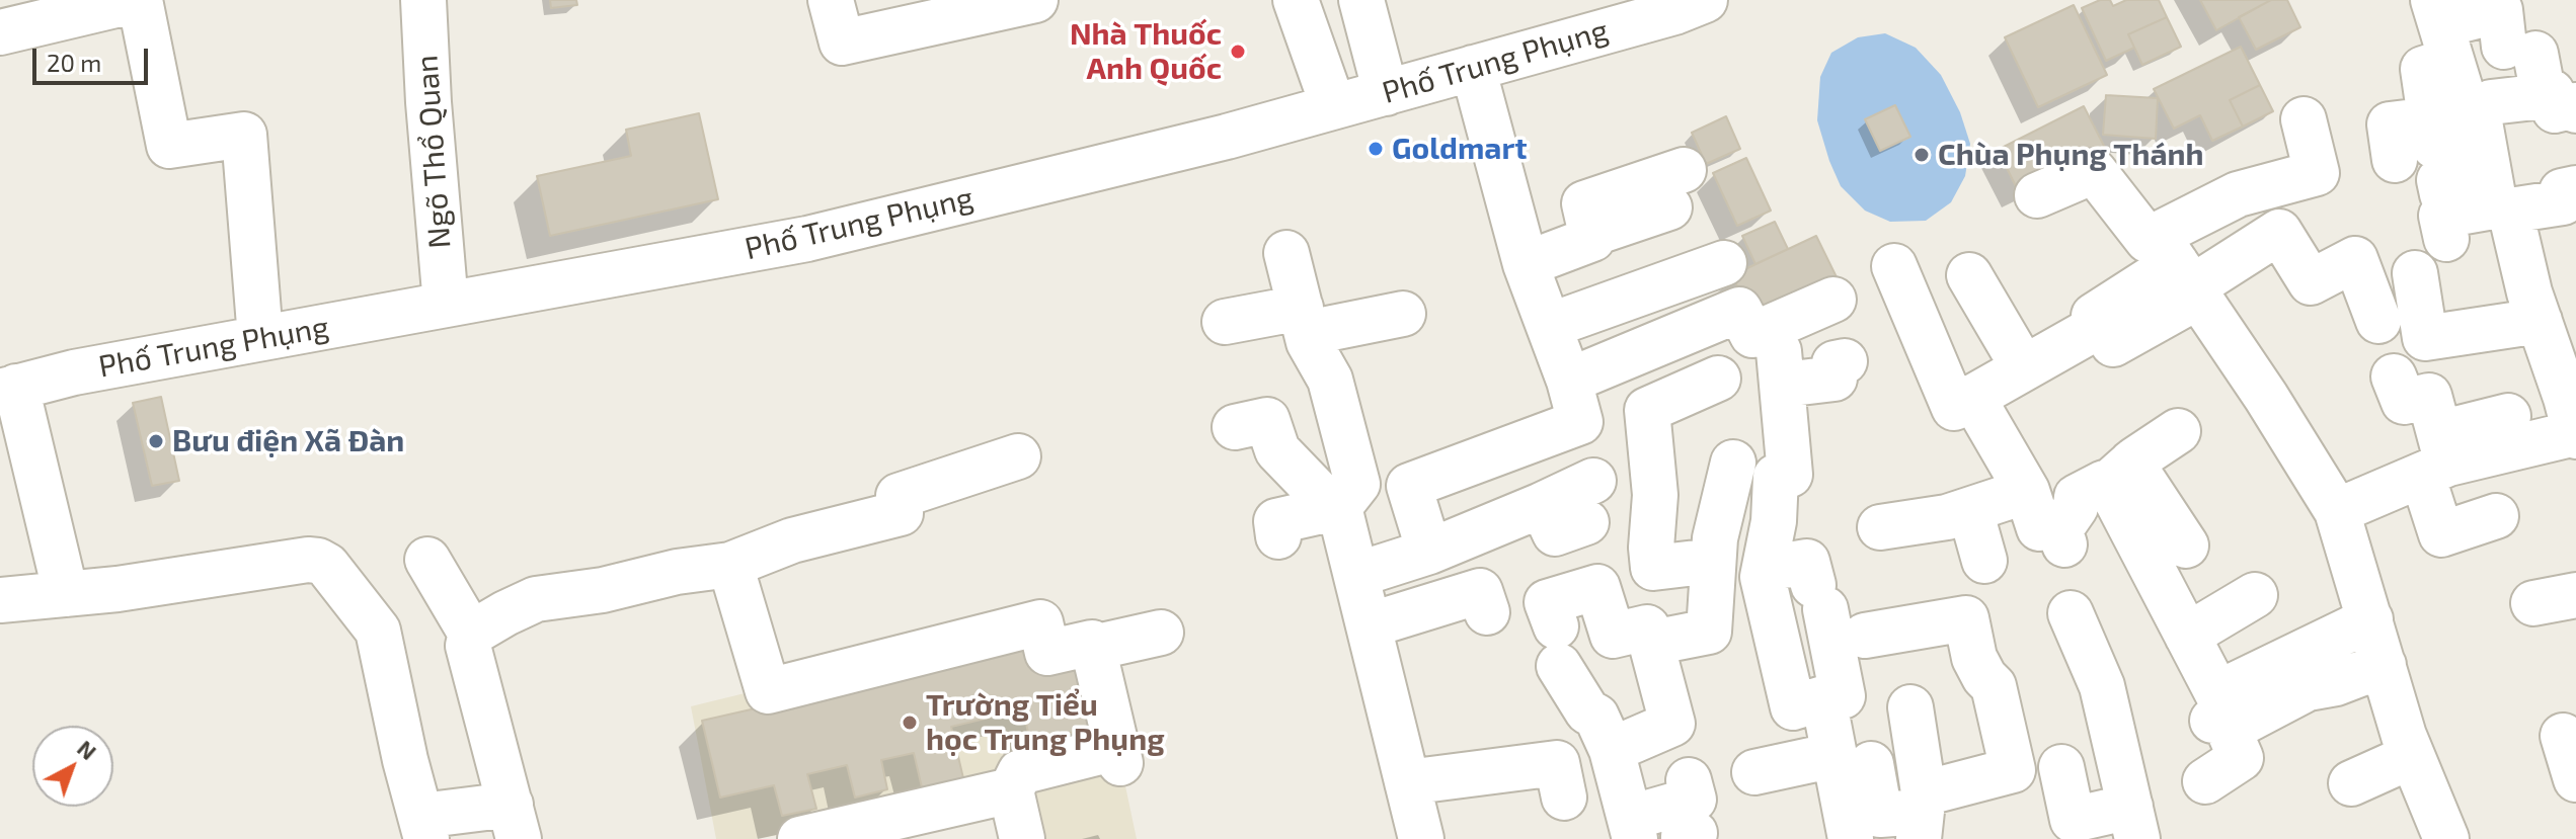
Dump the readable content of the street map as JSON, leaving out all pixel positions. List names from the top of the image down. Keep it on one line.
{"streets":{"street":["Phố Trung Phụng","Ngõ Thổ Quan"]},"crossings":[["Phố Trung Phụng","Ngõ Thổ Quan"]],"places":["Nhà Thuốc Anh Quốc","Goldmart","Chùa Phụng Thánh","Bưu điện Xã Đàn","Trường Tiểu học Trung Phụng"],"scale_bar":"20 m","north":"top right"}
